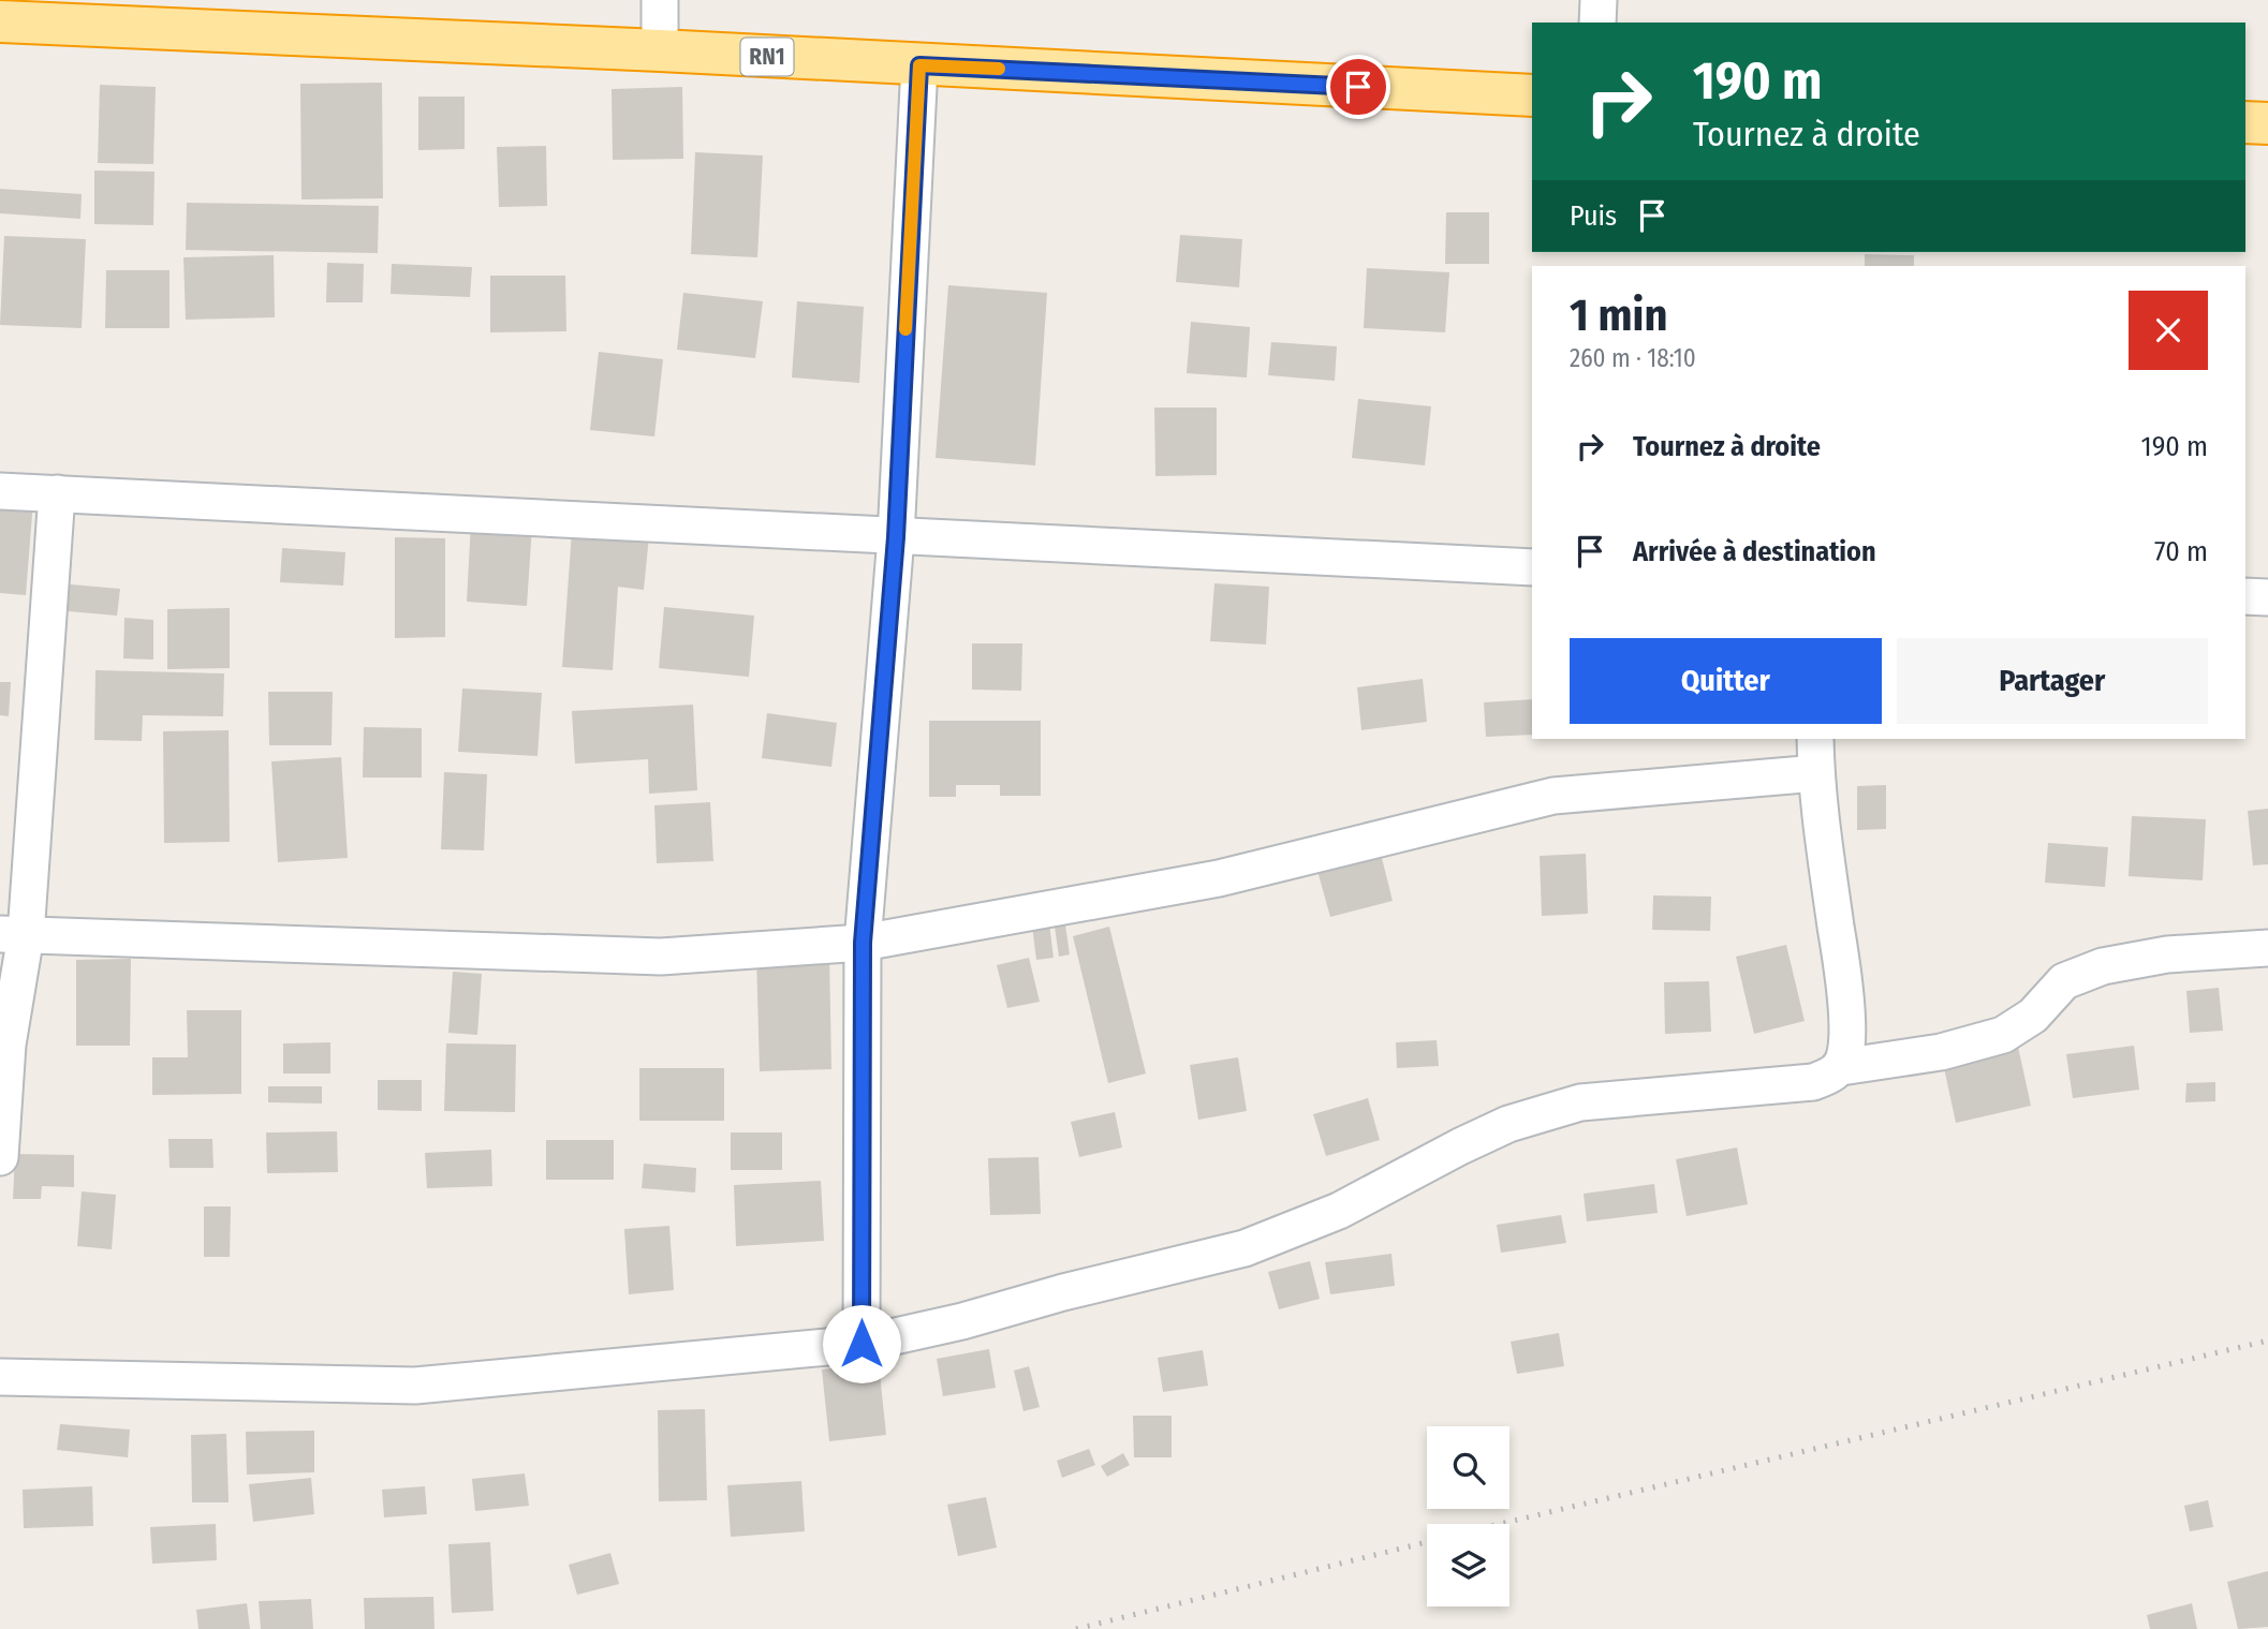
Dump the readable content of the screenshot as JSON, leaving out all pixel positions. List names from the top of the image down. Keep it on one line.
{"streets":{"highway":["RN1"]},"page":{"turn":["190 m","Tournez à droite"],"then":"Puis","heading":["1 min","260 m · 18:10"],"list":[{"name":"Tournez à droite","value":"190 m"},{"name":"Arrivée à destination","value":"70 m"}],"buttons":["Quitter","Partager"]}}
